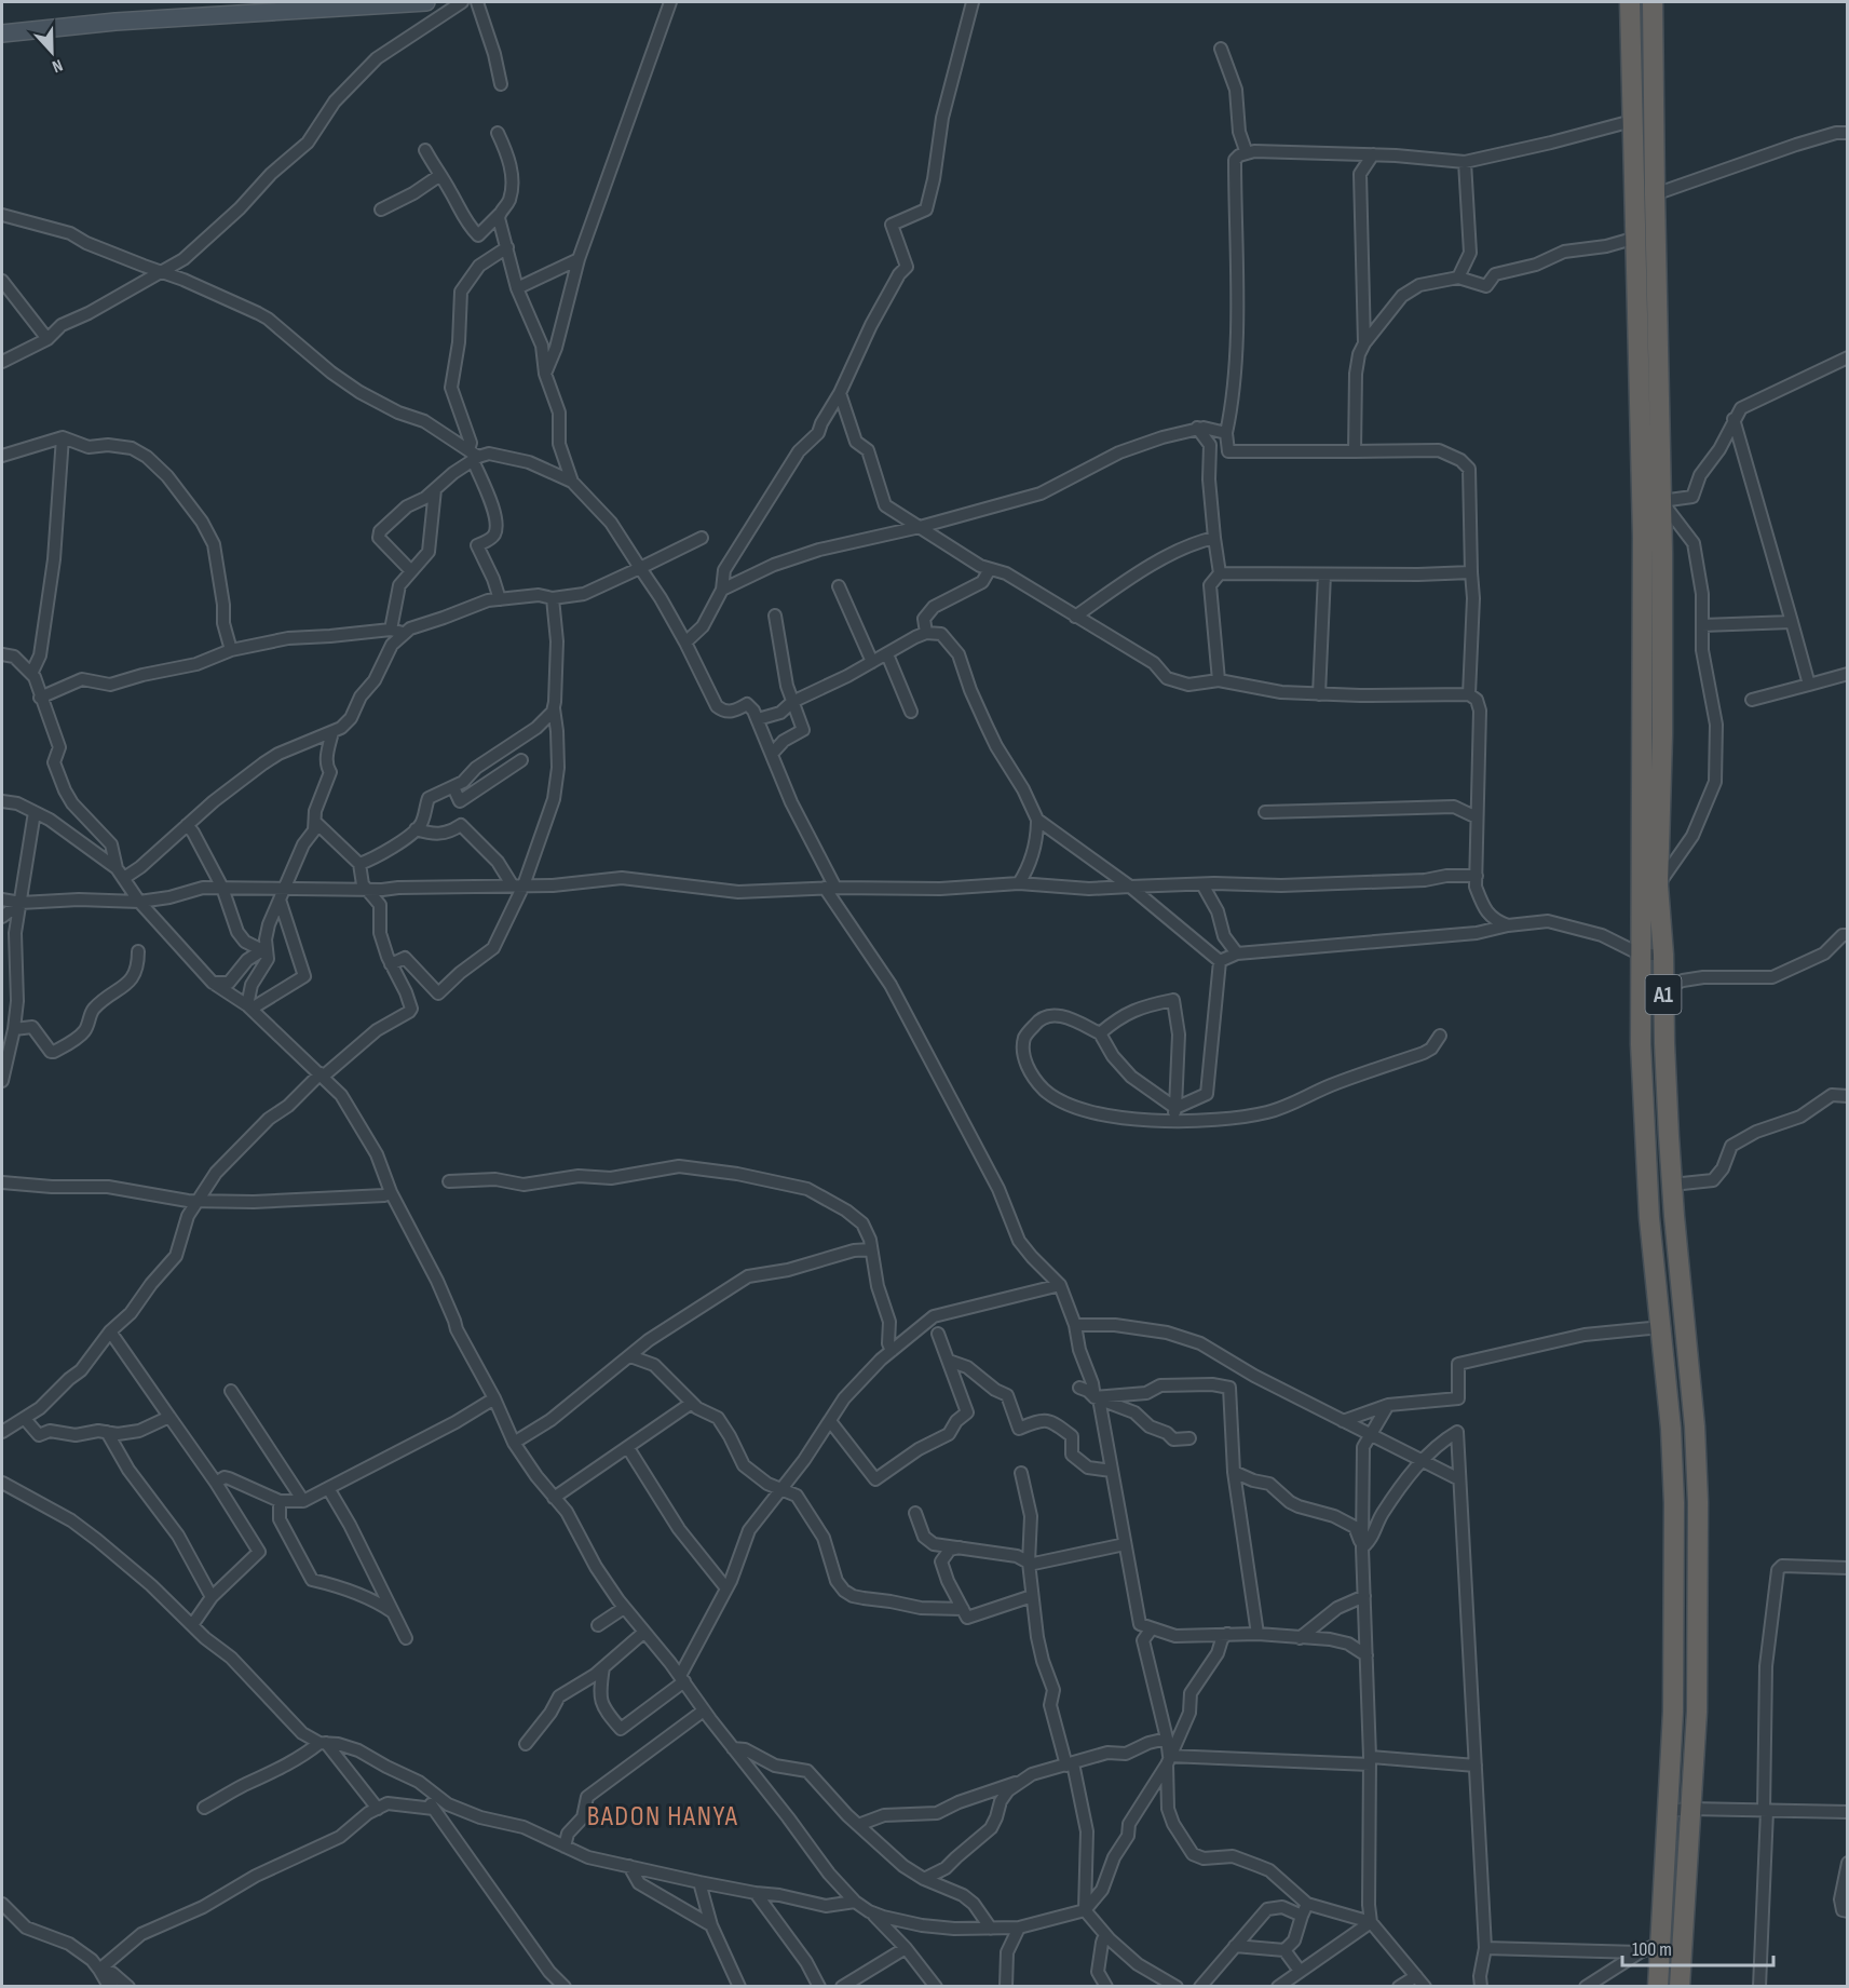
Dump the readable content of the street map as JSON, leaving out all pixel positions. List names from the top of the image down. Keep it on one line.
{"streets":{"highway":["A1"]},"districts":["BADON HANYA"],"scale_bar":"100 m","north":"bottom"}
